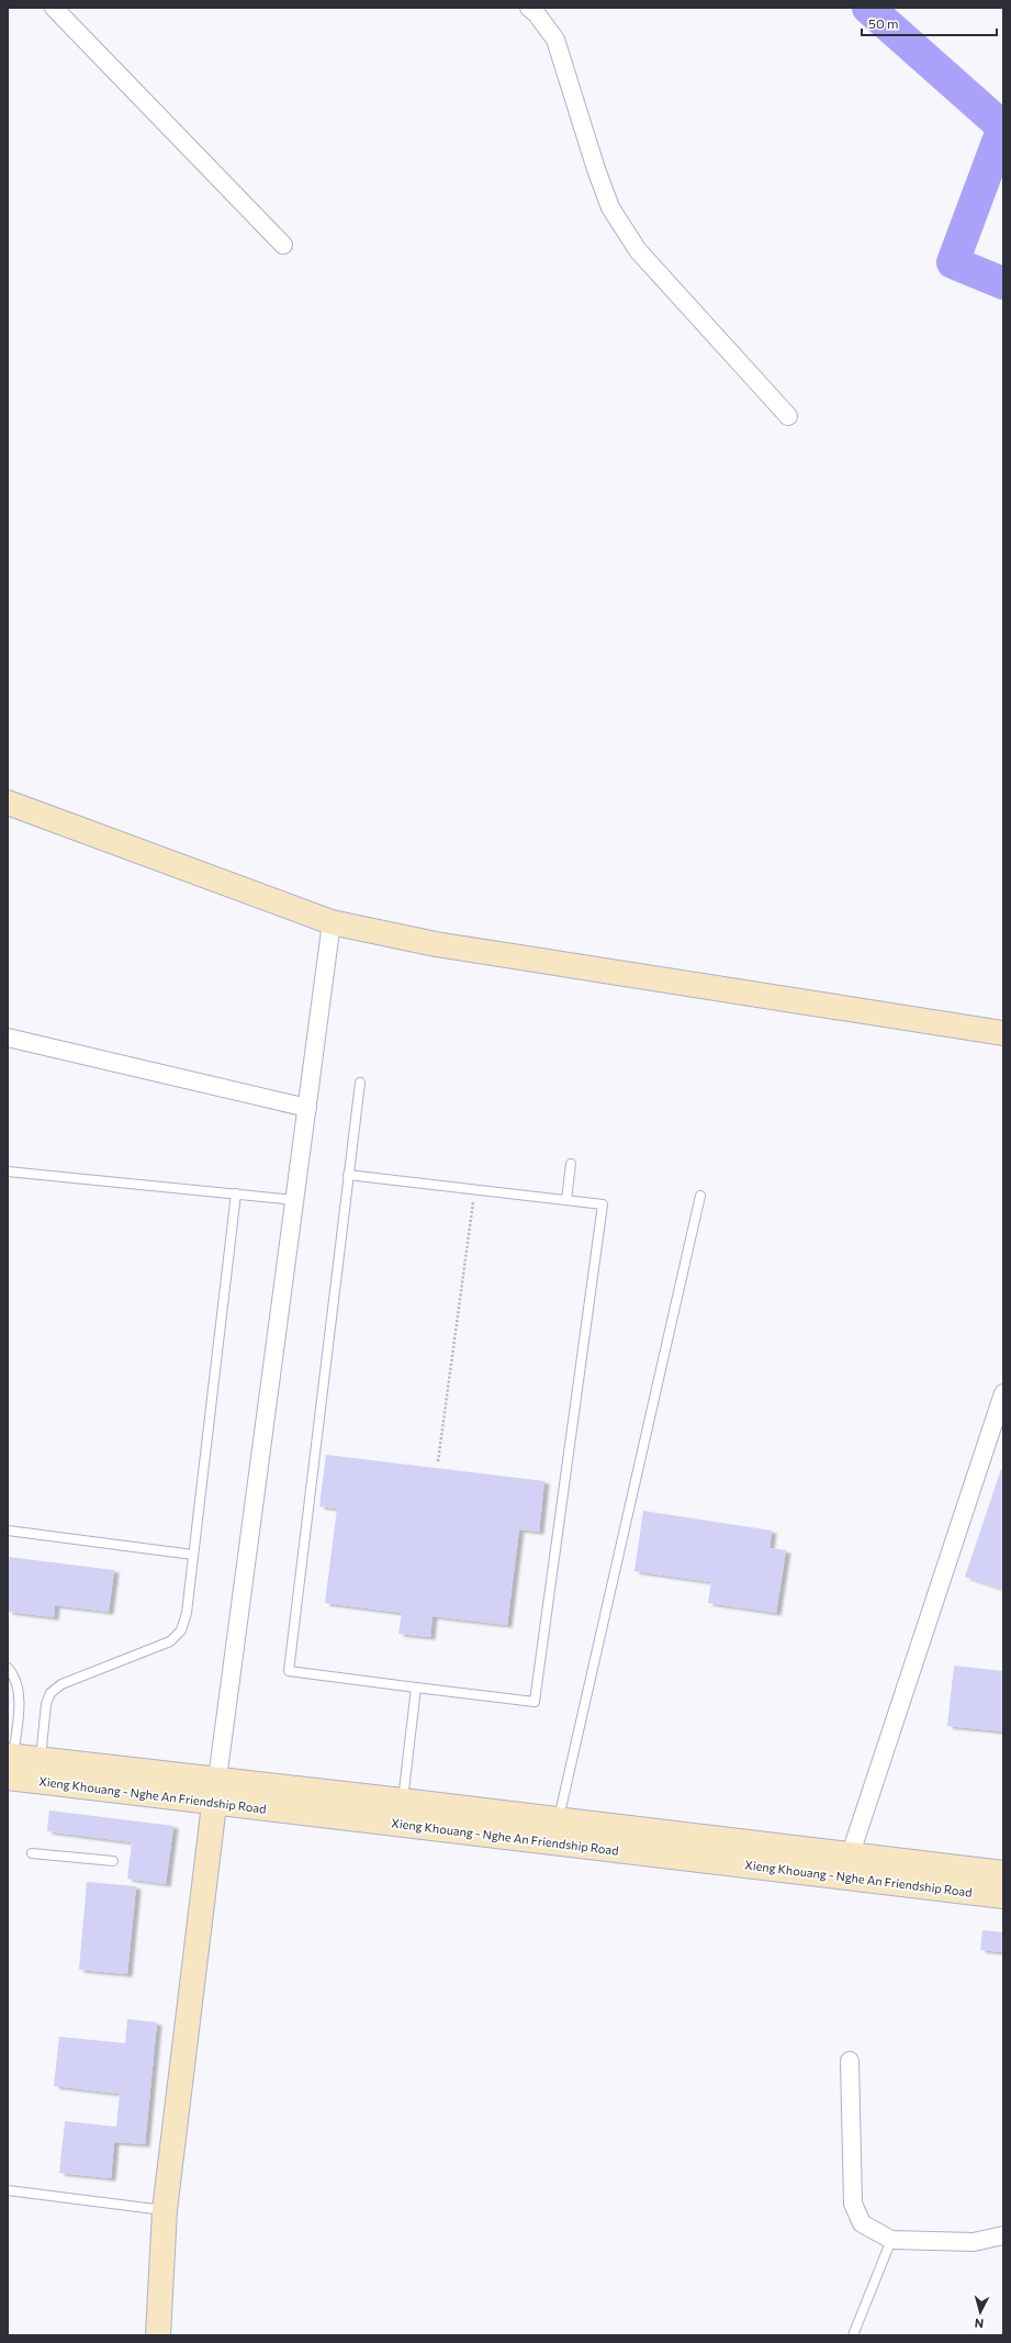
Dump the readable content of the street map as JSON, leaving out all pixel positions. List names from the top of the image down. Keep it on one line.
{"streets":{"street":["Xieng Khouang - Nghe An Friendship Road"]},"scale_bar":"50 m","north":"bottom"}
